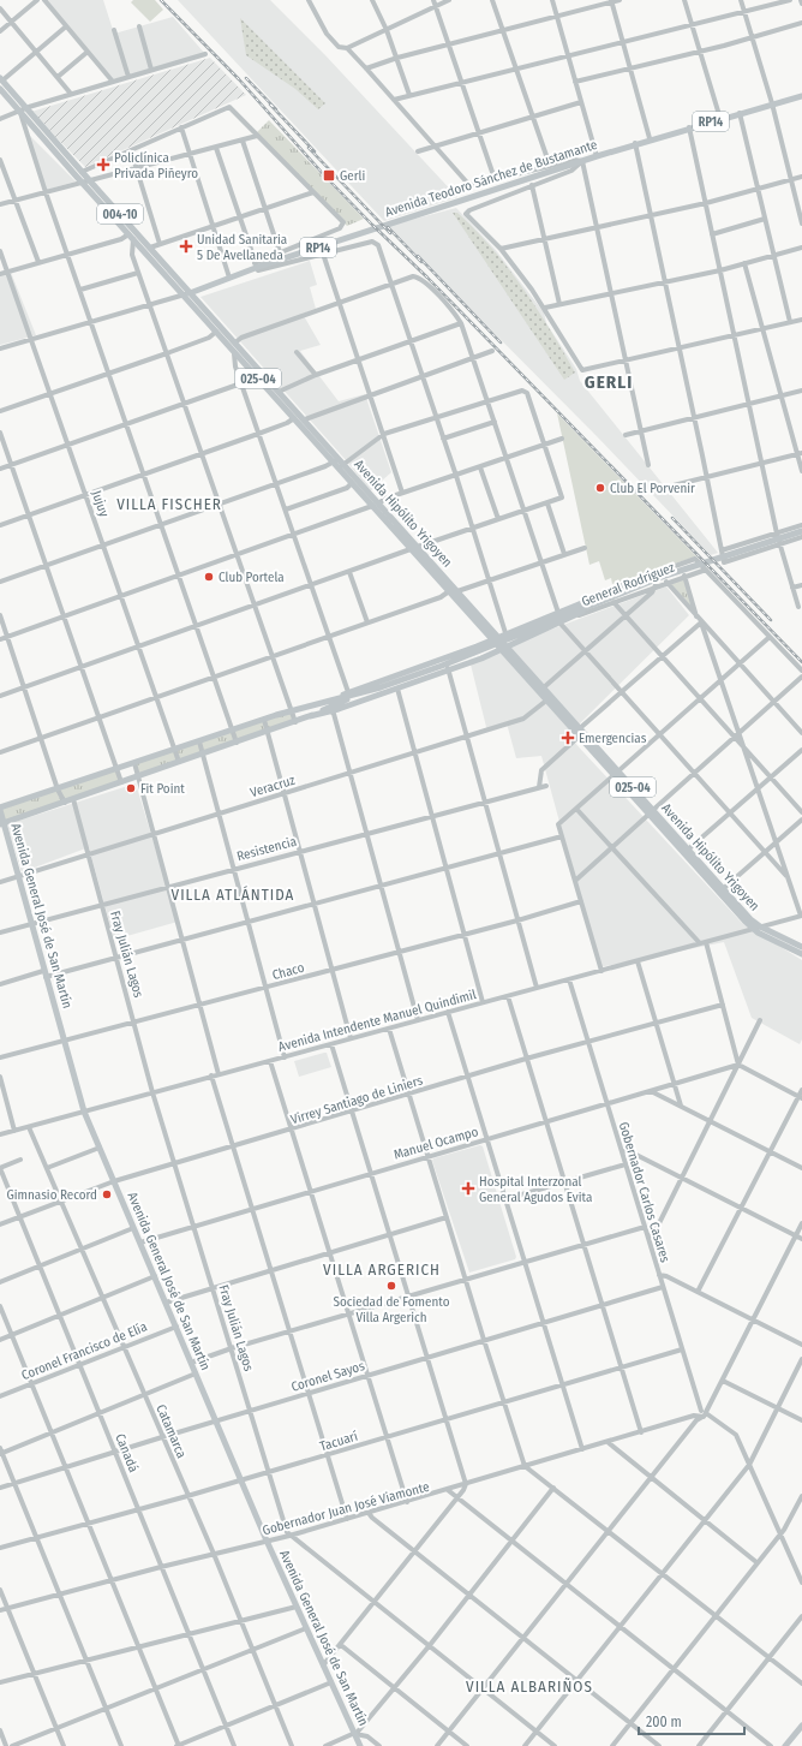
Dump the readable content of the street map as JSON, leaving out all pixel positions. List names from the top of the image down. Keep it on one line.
{"streets":{"main road":["RP14","Avenida Teodoro Sánchez de Bustamante","004-10","025-04","Avenida Hipólito Yrigoyen","General Rodríguez","Avenida General José de San Martín"],"street":["Jujuy","Veracruz","Resistencia","Fray Julián Lagos","Chaco","Avenida Intendente Manuel Quindimil","Virrey Santiago de Liniers","Manuel Ocampo","Gobernador Carlos Casares","Coronel Francisco de Elía","Coronel Sayos","Catamarca","Tacuarí","Canadá","Gobernador Juan José Viamonte"]},"crossings":[["Avenida Teodoro Sánchez de Bustamante","Avenida Hipólito Yrigoyen"],["Avenida Hipólito Yrigoyen","General Rodríguez"],["Avenida Hipólito Yrigoyen","Veracruz"],["Avenida Hipólito Yrigoyen","Avenida Intendente Manuel Quindimil"],["Veracruz","Avenida General José de San Martín"],["Veracruz","Fray Julián Lagos"],["Resistencia","Avenida General José de San Martín"],["Resistencia","Fray Julián Lagos"],["Avenida General José de San Martín","Chaco"],["Avenida General José de San Martín","Avenida Intendente Manuel Quindimil"],["Avenida General José de San Martín","Virrey Santiago de Liniers"],["Avenida General José de San Martín","Manuel Ocampo"],["Avenida General José de San Martín","Coronel Francisco de Elía"],["Avenida General José de San Martín","Coronel Sayos"],["Avenida General José de San Martín","Tacuarí"],["Avenida General José de San Martín","Gobernador Juan José Viamonte"],["Fray Julián Lagos","Chaco"],["Fray Julián Lagos","Avenida Intendente Manuel Quindimil"],["Fray Julián Lagos","Virrey Santiago de Liniers"],["Fray Julián Lagos","Manuel Ocampo"],["Fray Julián Lagos","Coronel Sayos"],["Fray Julián Lagos","Tacuarí"],["Fray Julián Lagos","Gobernador Juan José Viamonte"],["Avenida Intendente Manuel Quindimil","Gobernador Carlos Casares"],["Avenida Intendente Manuel Quindimil","Catamarca"],["Virrey Santiago de Liniers","Gobernador Carlos Casares"],["Virrey Santiago de Liniers","Catamarca"],["Virrey Santiago de Liniers","Canadá"],["Manuel Ocampo","Gobernador Carlos Casares"],["Gobernador Carlos Casares","Coronel Sayos"],["Gobernador Carlos Casares","Tacuarí"],["Gobernador Carlos Casares","Gobernador Juan José Viamonte"],["Coronel Francisco de Elía","Catamarca"],["Coronel Francisco de Elía","Canadá"],["Coronel Sayos","Catamarca"],["Coronel Sayos","Canadá"],["Catamarca","Tacuarí"],["Catamarca","Gobernador Juan José Viamonte"],["Tacuarí","Canadá"],["Canadá","Gobernador Juan José Viamonte"]],"districts":["GERLI","VILLA FISCHER","VILLA ATLÁNTIDA","VILLA ARGERICH","VILLA ALBARIÑOS"],"places":{"health":["Policlínica Privada Piñeyro","Unidad Sanitaria 5 De Avellaneda","Emergencias","Hospital Interzonal General Agudos Evita"],"transit":["Gerli"],"other":["Club El Porvenir","Club Portela","Fit Point","Gimnasio Record","Sociedad de Fomento Villa Argerich"]},"scale_bar":"200 m"}
